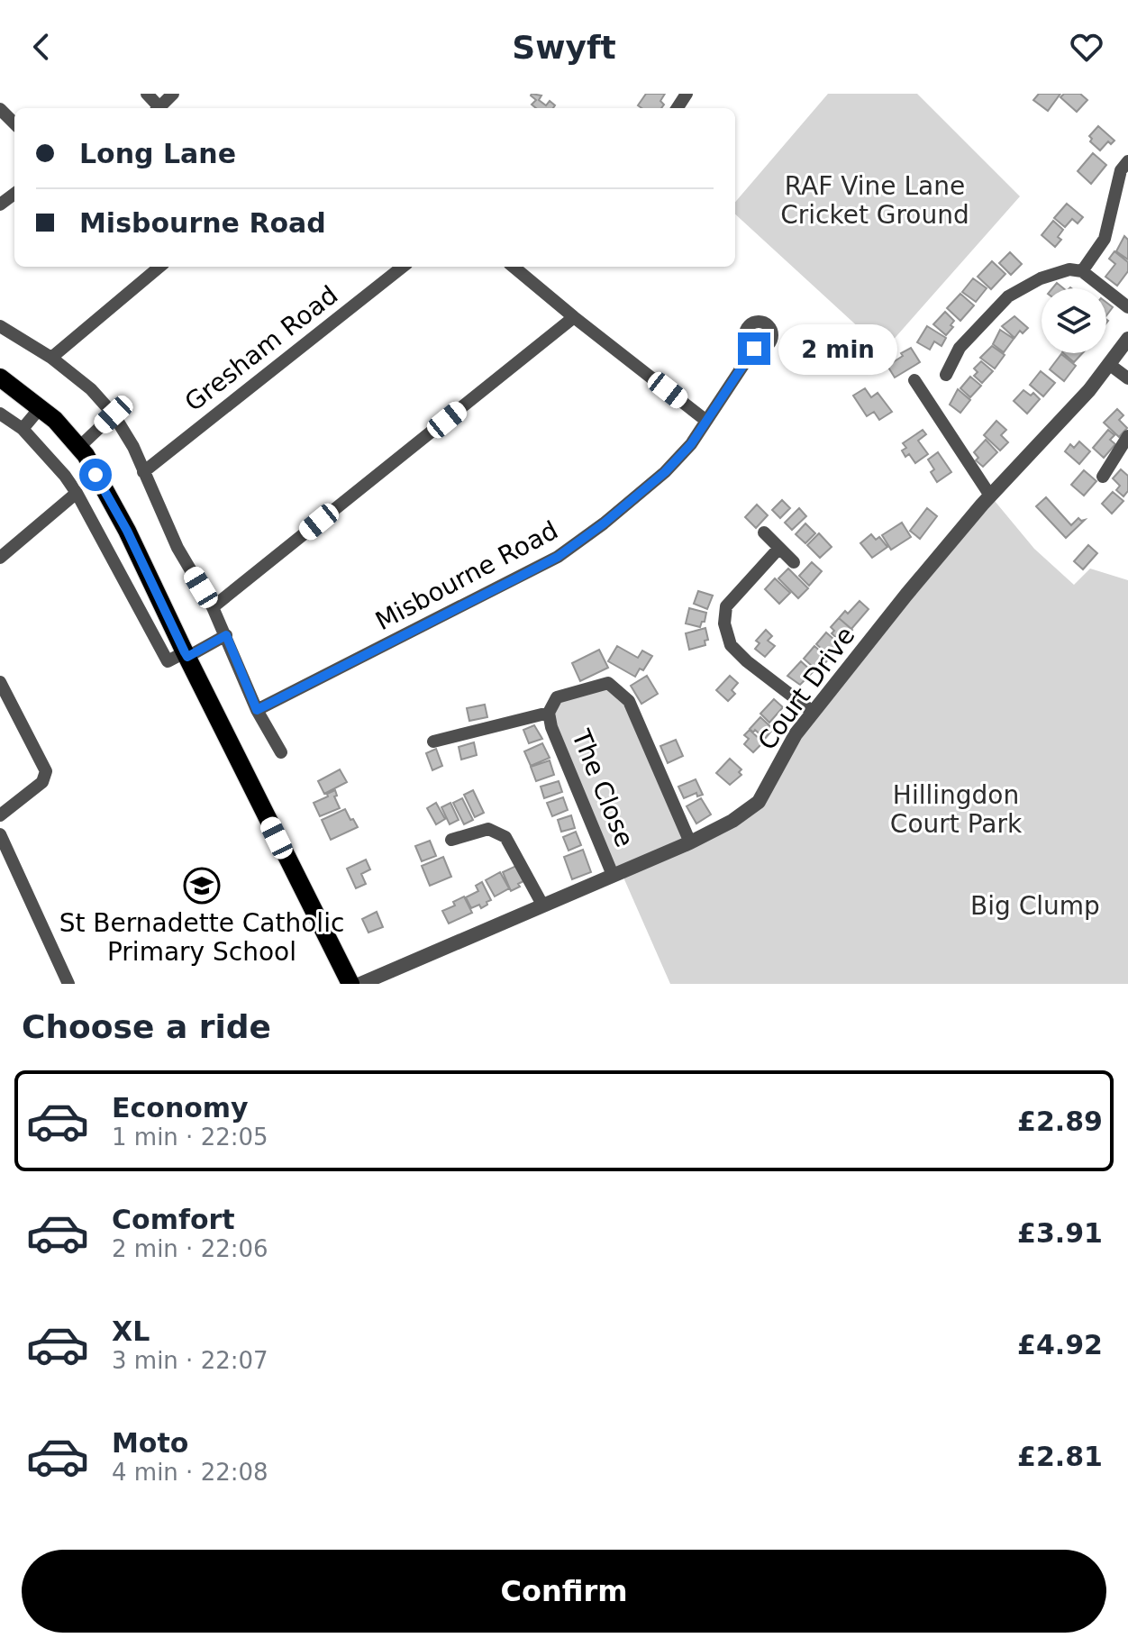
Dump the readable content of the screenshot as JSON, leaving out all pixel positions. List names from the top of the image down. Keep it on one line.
{"streets":{"street":["Gresham Road","Misbourne Road","Court Drive","The Close"]},"crossings":[["Court Drive","The Close"]],"parks":["RAF Vine Lane Cricket Ground","Hillingdon Court Park","Big Clump"],"places":{"school or university":["St Bernadette Catholic Primary School"]},"page":{"header":"Swyft","banner":["Long Lane","Misbourne Road"],"bubble":"2 min","heading":"Choose a ride","list":[{"name":"Economy","note":"1 min · 22:05","value":"£2.89"},{"name":"Comfort","note":"2 min · 22:06","value":"£3.91"},{"name":"XL","note":"3 min · 22:07","value":"£4.92"},{"name":"Moto","note":"4 min · 22:08","value":"£2.81"}],"buttons":"Confirm"}}
